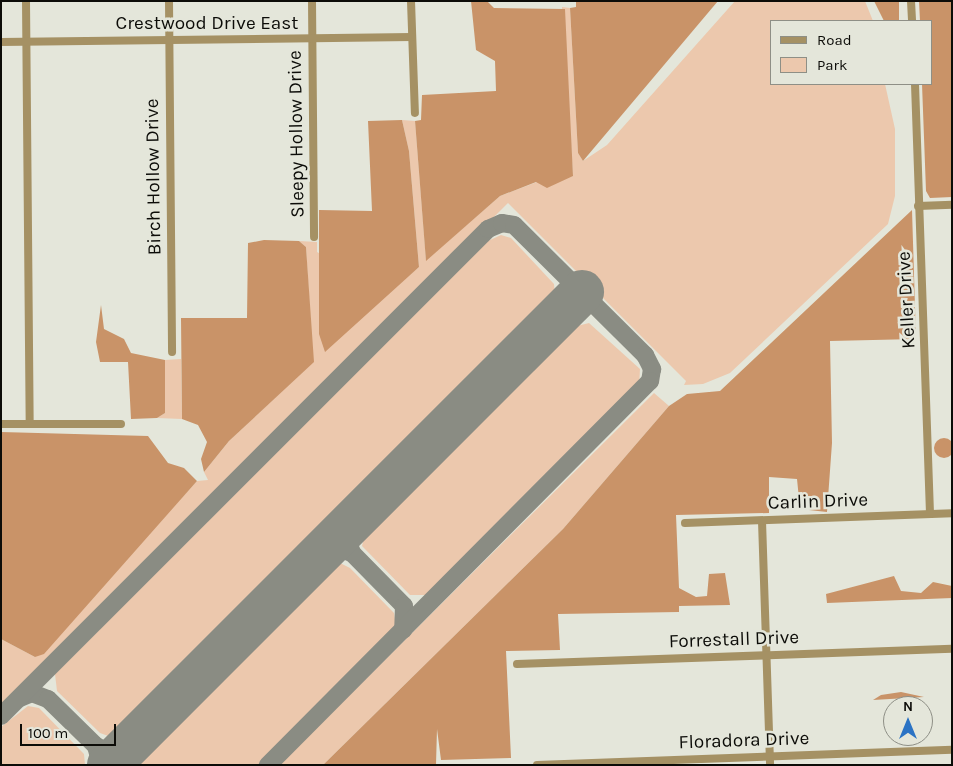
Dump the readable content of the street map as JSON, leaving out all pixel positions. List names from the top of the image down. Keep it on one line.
{"streets":{"street":["Crestwood Drive East","Sleepy Hollow Drive","Birch Hollow Drive","Keller Drive","Carlin Drive","Forrestall Drive","Floradora Drive"]},"crossings":[["Crestwood Drive East","Sleepy Hollow Drive"],["Crestwood Drive East","Birch Hollow Drive"],["Keller Drive","Carlin Drive"]],"legend":["Road","Park"],"scale_bar":"100 m","north":"top"}
